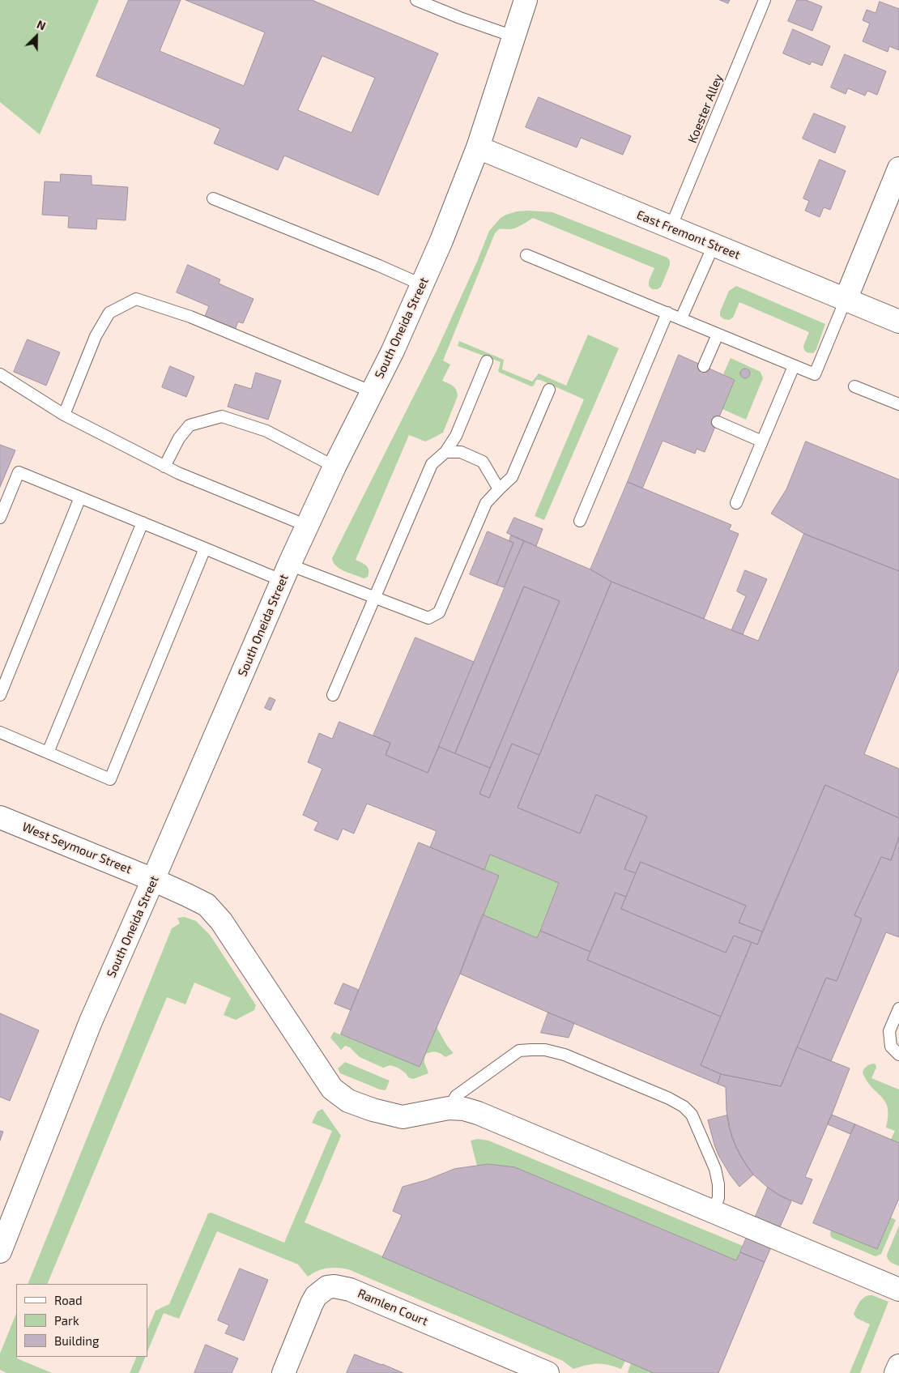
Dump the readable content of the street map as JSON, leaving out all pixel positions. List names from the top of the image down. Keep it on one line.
{"streets":{"street":["East Fremont Street","South Oneida Street","West Seymour Street","Ramlen Court"],"lane":["Koester Alley"]},"crossings":[["Koester Alley","East Fremont Street"],["East Fremont Street","South Oneida Street"],["South Oneida Street","West Seymour Street"]],"legend":["Road","Park","Building"],"north":"top right"}
